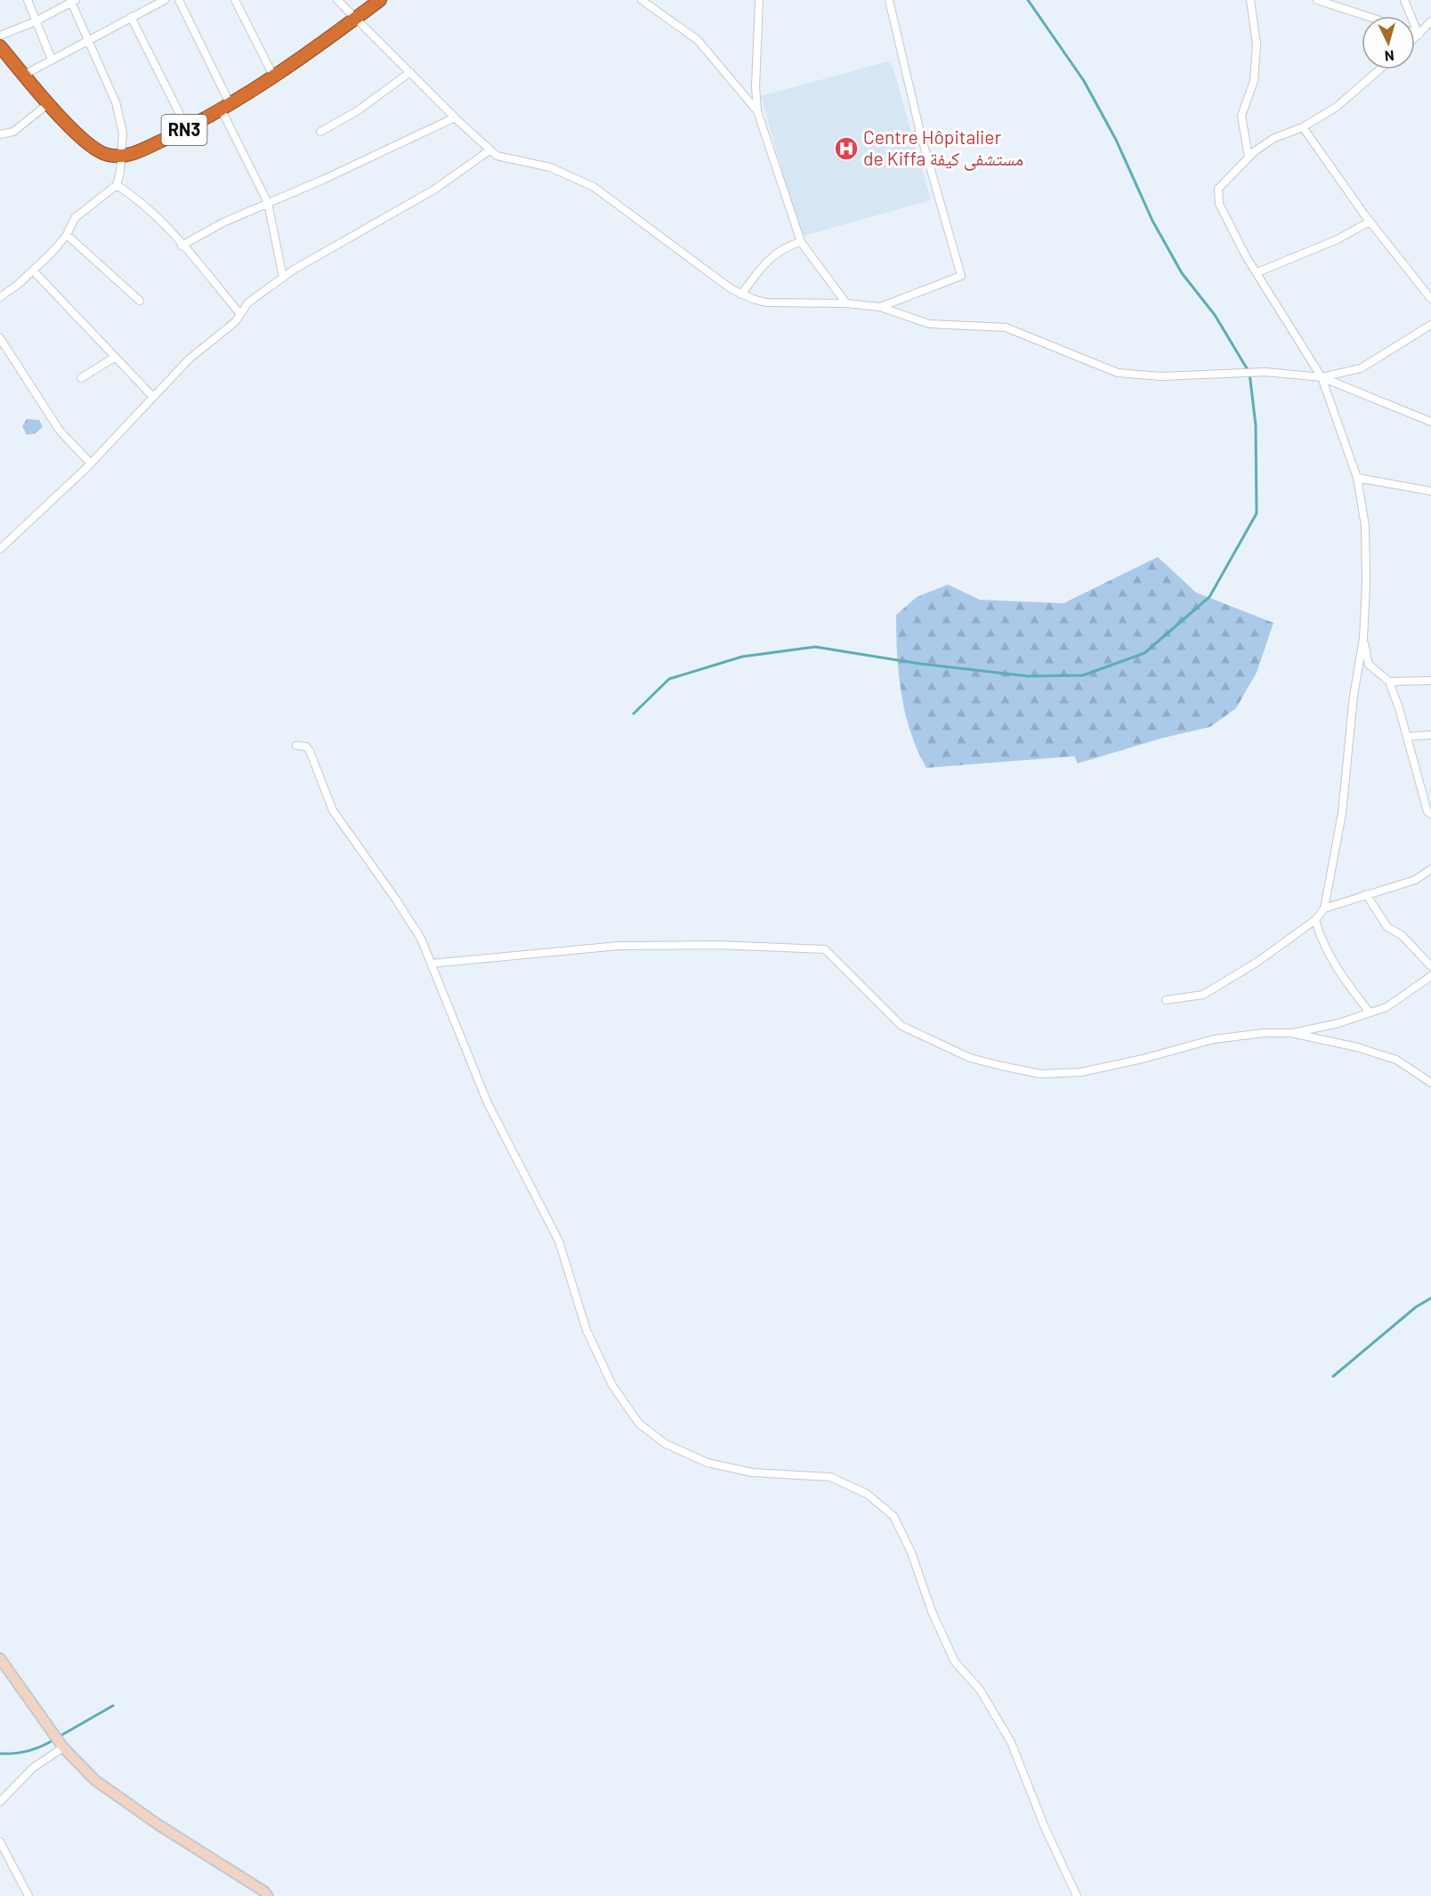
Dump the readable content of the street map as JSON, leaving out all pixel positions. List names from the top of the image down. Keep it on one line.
{"streets":{"highway":["RN3"]},"places":{"hospital":["Centre Hôpitalier de Kiffa مستشفى كيفة"]},"north":"bottom"}
